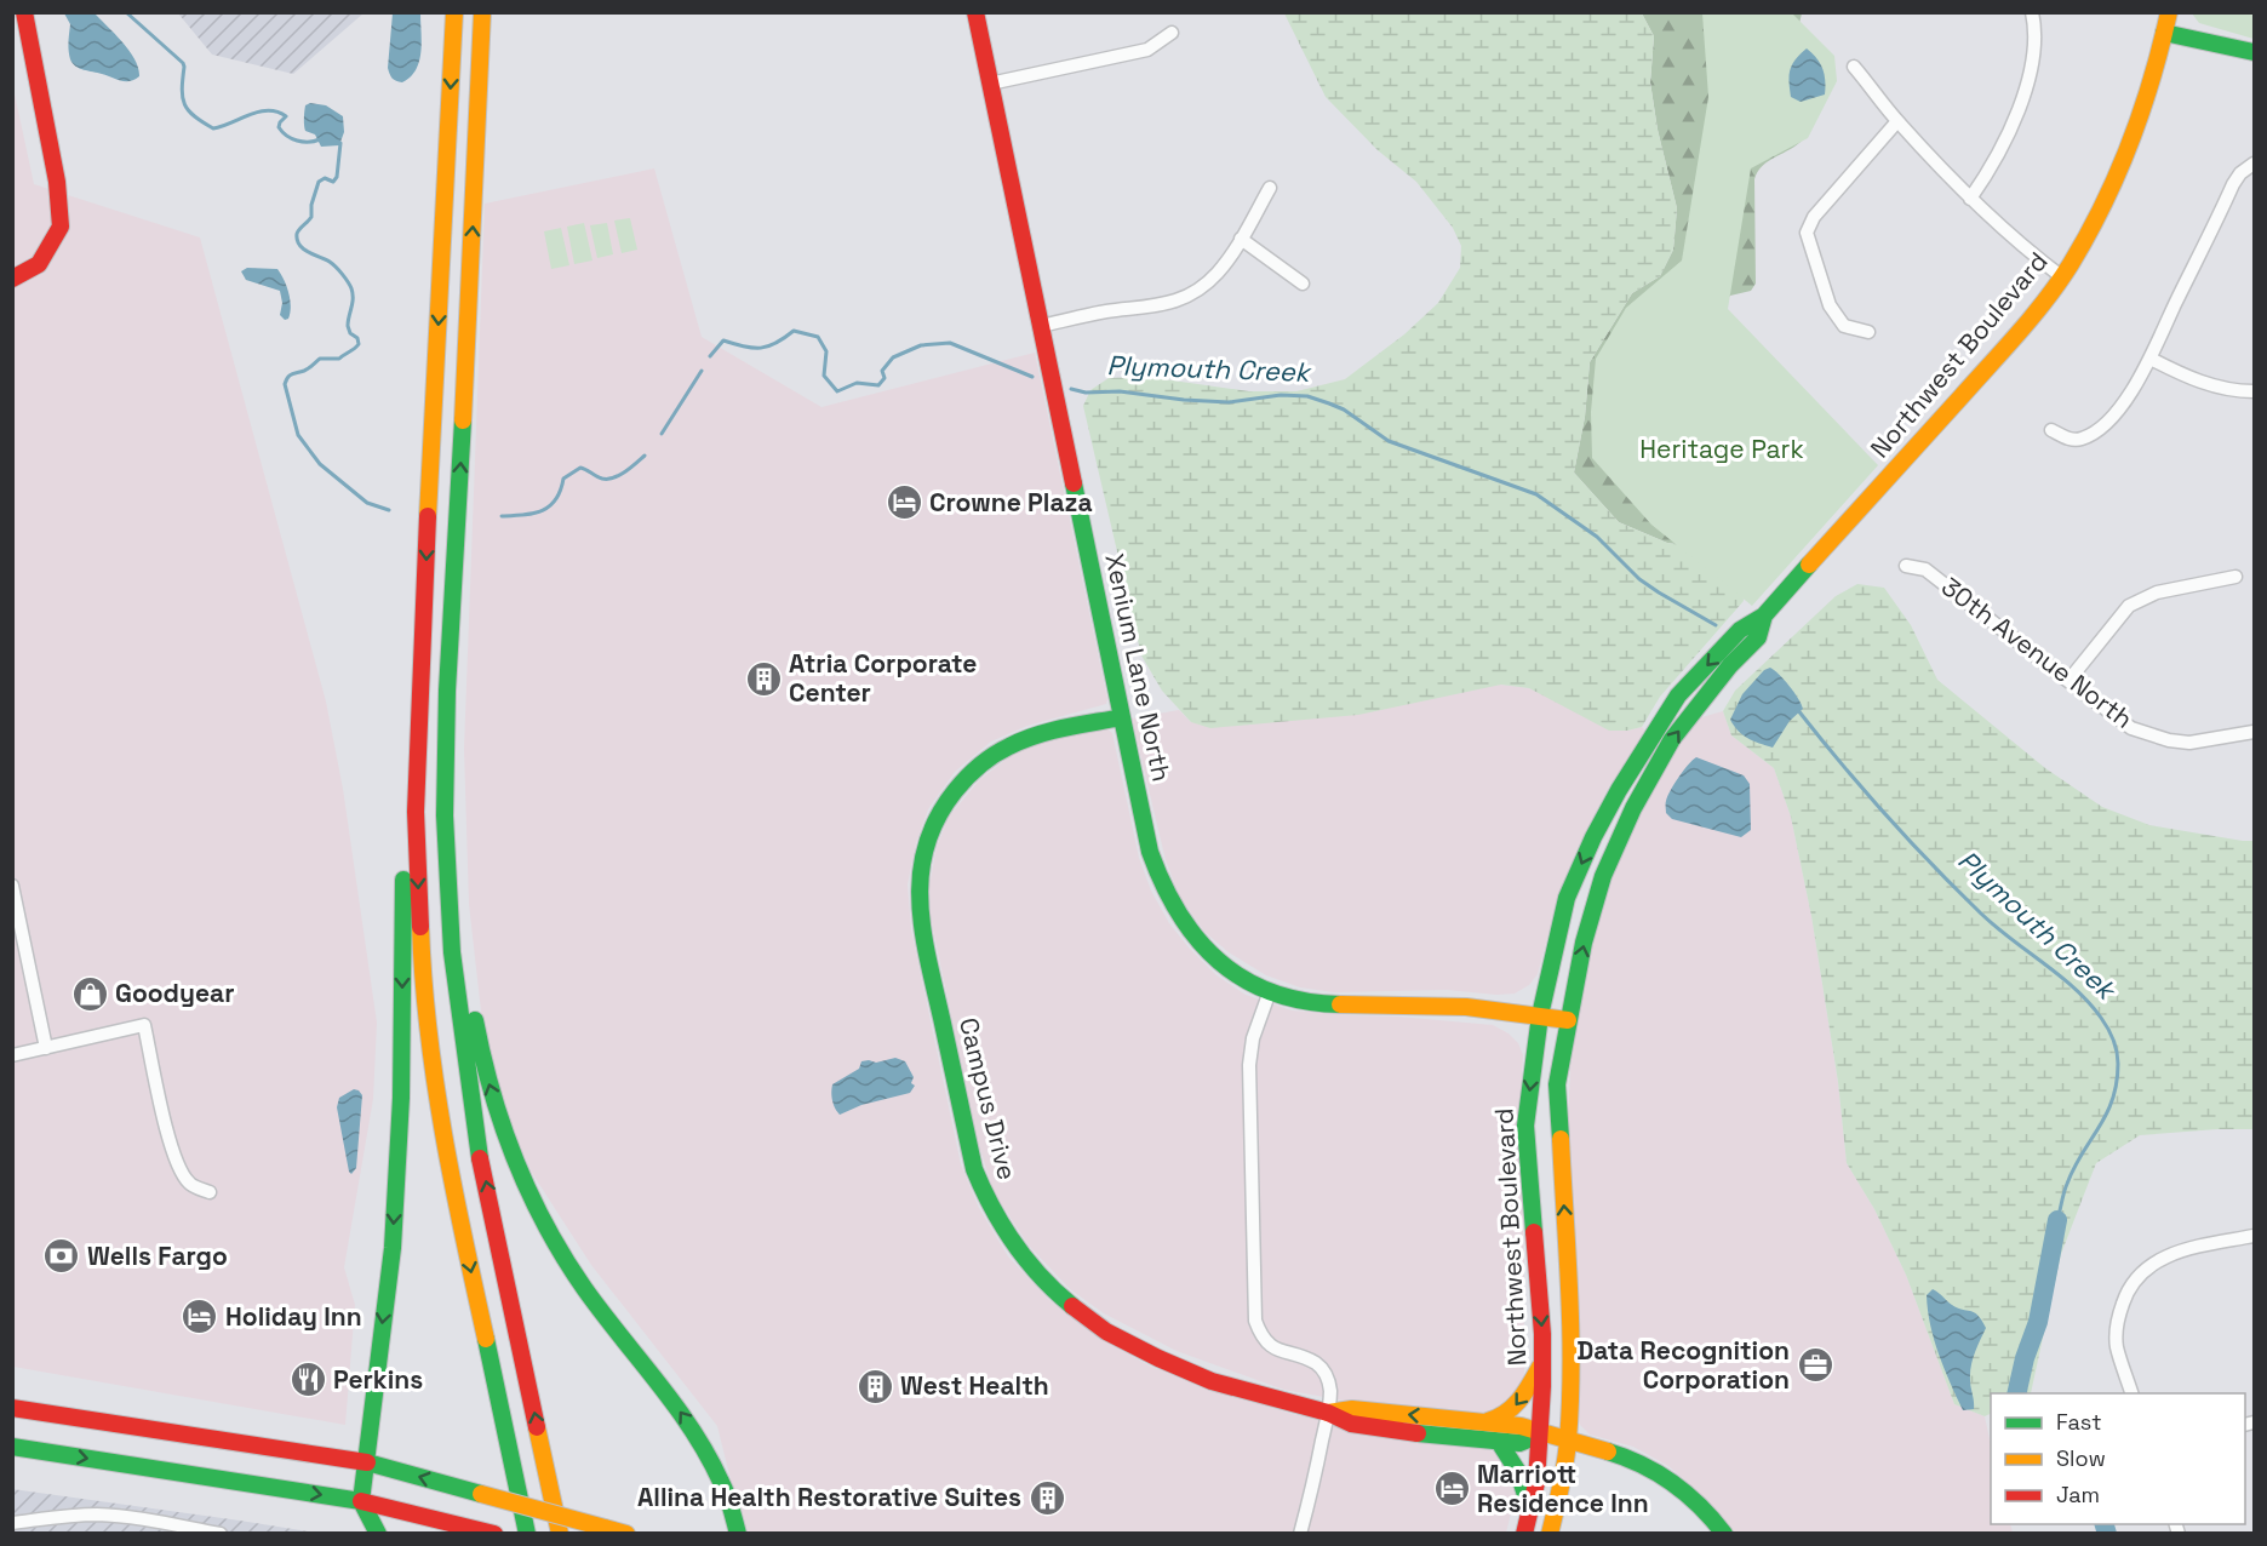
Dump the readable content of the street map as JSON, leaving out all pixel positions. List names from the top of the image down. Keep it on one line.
{"streets":{"main road":["Northwest Boulevard","Xenium Lane North","Campus Drive"],"street":["30th Avenue North"]},"crossings":[["Northwest Boulevard","Xenium Lane North"],["Northwest Boulevard","Campus Drive"],["Xenium Lane North","Campus Drive"]],"water":["Plymouth Creek"],"parks":["Heritage Park"],"places":{"hotel":["Crowne Plaza","Holiday Inn","Marriott Residence Inn"],"building":["Atria Corporate Center","West Health","Allina Health Restorative Suites"],"shop":["Goodyear"],"bank":["Wells Fargo"],"office":["Data Recognition Corporation"],"restaurant":["Perkins"]},"legend":["Fast","Slow","Jam"]}
